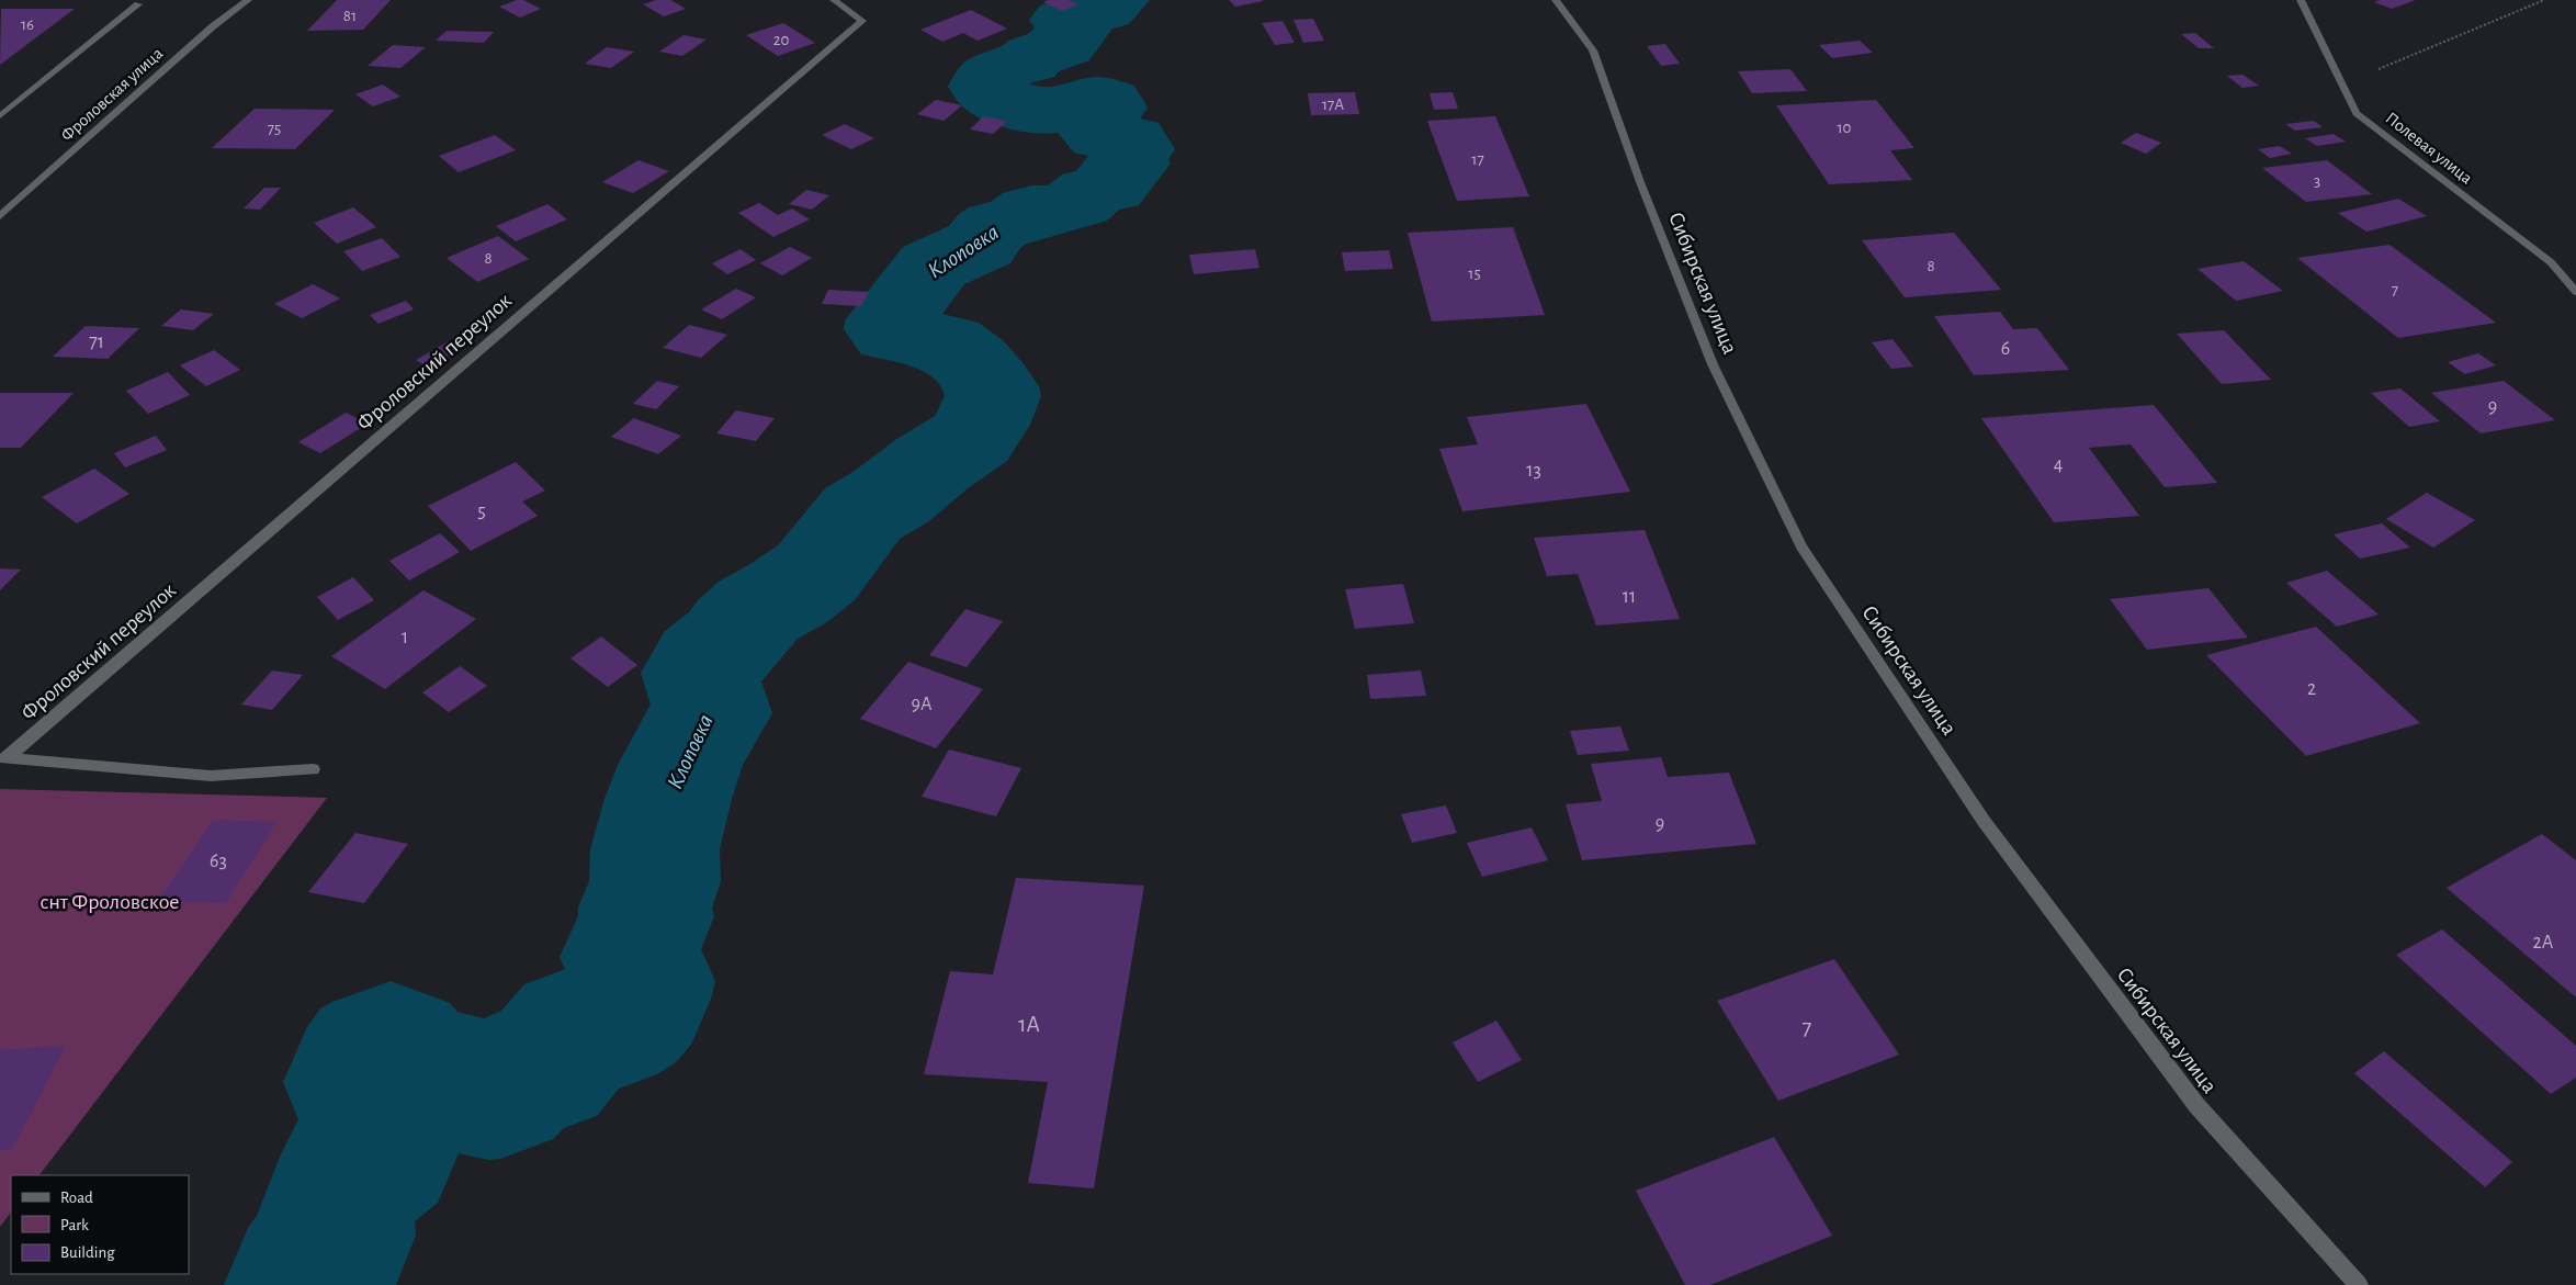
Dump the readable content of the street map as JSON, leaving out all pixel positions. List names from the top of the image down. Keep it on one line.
{"streets":{"street":["Фроловская улица","Полевая улица","Сибирская улица","Фроловский переулок"]},"water":["Клоповка"],"parks":["снт Фроловское"],"house_numbers":["81","16","20","17А","10","75","17","3","8","8","15","7","71","6","9","4","13","5","11","1","2","9А","9","63","2А","1А","7"],"legend":["Road","Park","Building"]}
